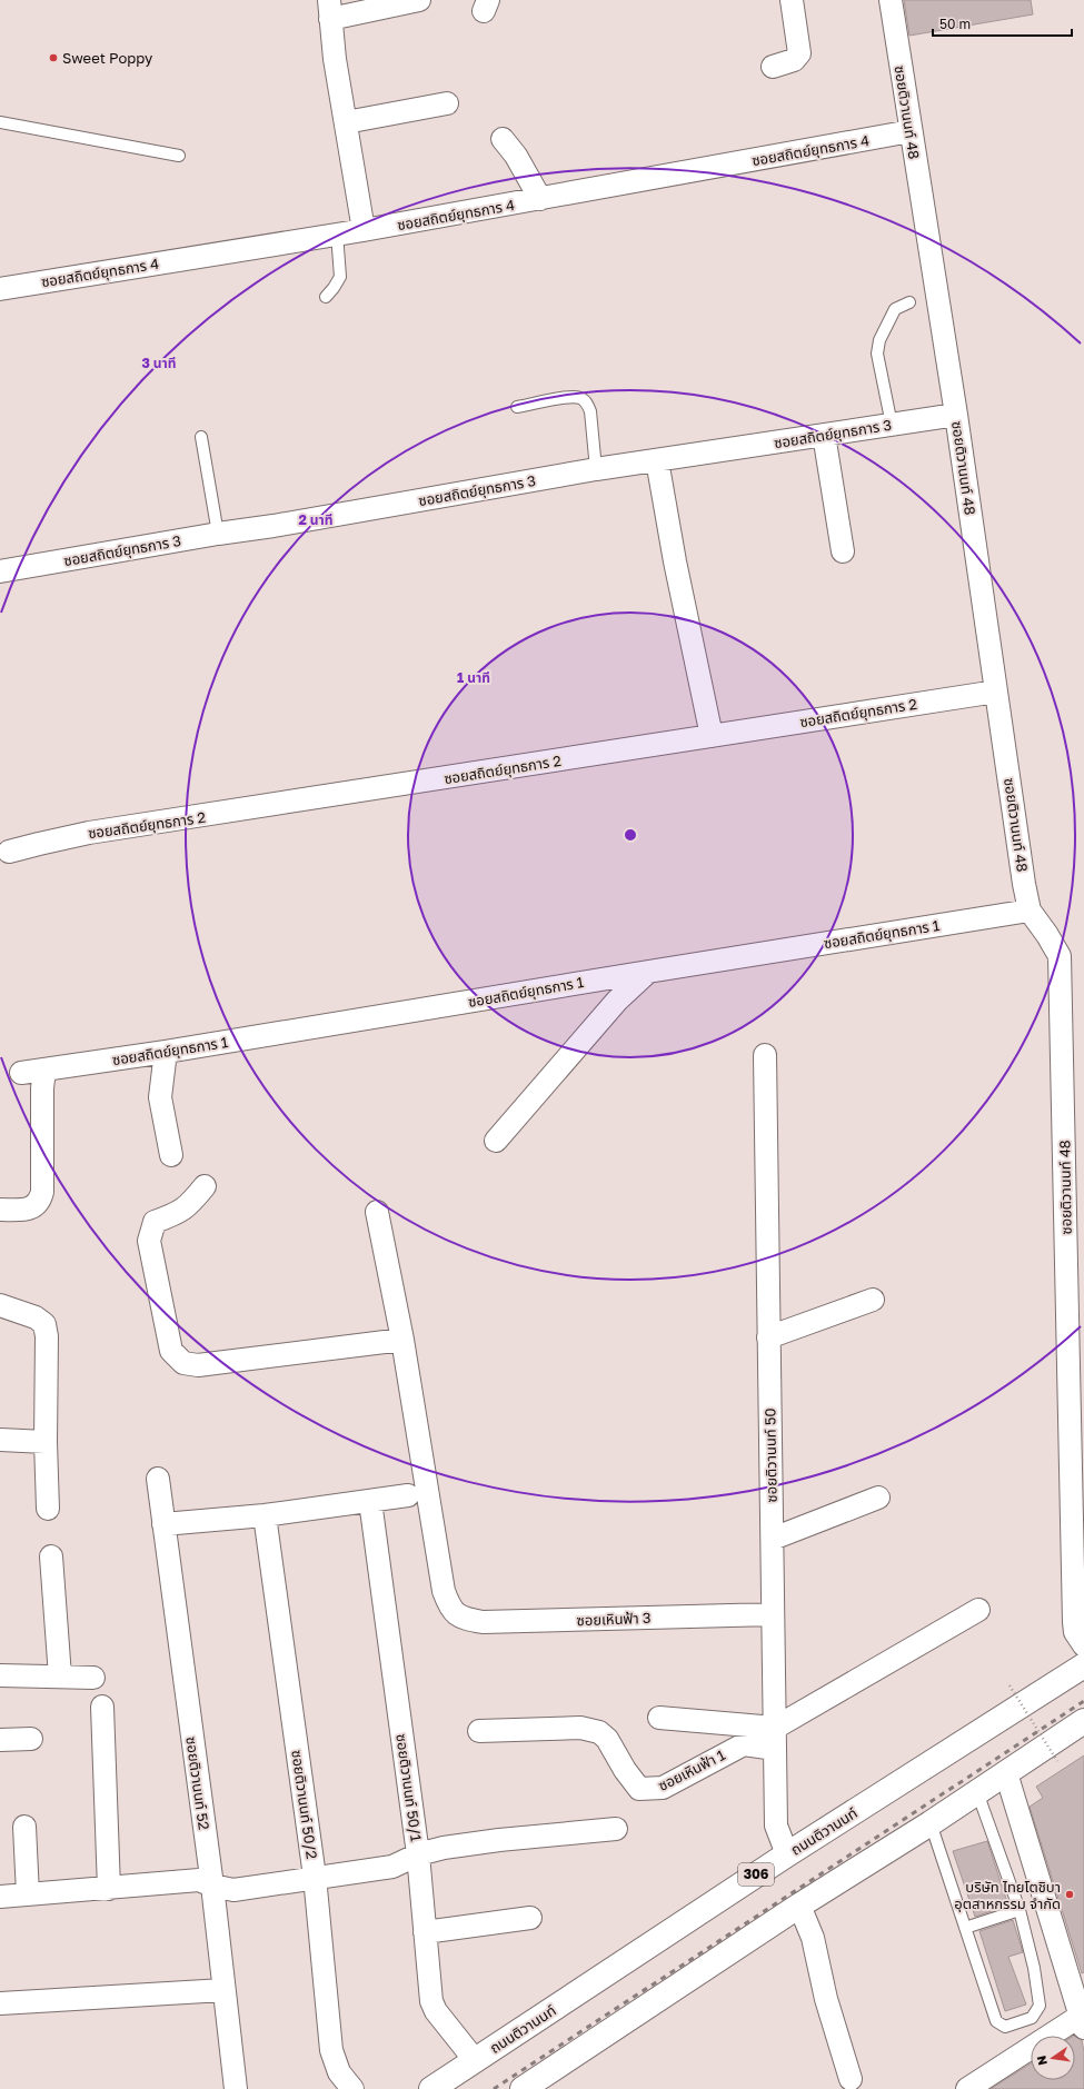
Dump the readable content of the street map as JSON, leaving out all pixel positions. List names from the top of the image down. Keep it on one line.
{"streets":{"main road":["ถนนติวานนท์","306"],"street":["ซอยติวานนท์ 48","ซอยสถิตย์ยุทธการ 4","ซอยสถิตย์ยุทธการ 3","ซอยสถิตย์ยุทธการ 2","ซอยสถิตย์ยุทธการ 1","ซอยติวานนท์ 50","ซอยเหินฟ้า 3","ซอยเหินฟ้า 1","ซอยติวานนท์ 52","ซอยติวานนท์ 50/1","ซอยติวานนท์ 50/2"]},"crossings":[["ซอยติวานนท์ 48","ซอยสถิตย์ยุทธการ 4"],["ซอยติวานนท์ 48","ซอยสถิตย์ยุทธการ 3"],["ซอยติวานนท์ 48","ซอยสถิตย์ยุทธการ 2"],["ซอยติวานนท์ 48","ซอยสถิตย์ยุทธการ 1"],["ซอยติวานนท์ 50","ซอยเหินฟ้า 3"],["ซอยติวานนท์ 50","ซอยเหินฟ้า 1"],["ซอยติวานนท์ 50","ถนนติวานนท์"],["ซอยติวานนท์ 50/1","ถนนติวานนท์"]],"places":["Sweet Poppy","บริษัท ไทยโตชิบา อุตสาหกรรม จำกัด"],"scale_bar":"50 m","north":"left","rings":["3 นาที","2 นาที","1 นาที"]}
